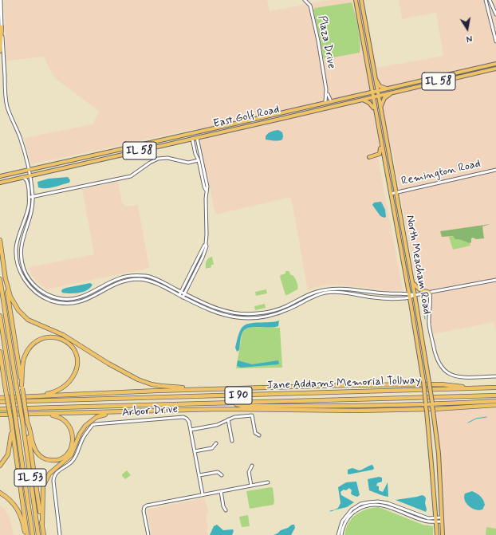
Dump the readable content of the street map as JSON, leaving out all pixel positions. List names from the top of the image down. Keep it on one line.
{"streets":{"highway":["Jane Addams Memorial Tollway","I 90","IL 53"],"main road":["IL 58","East Golf Road","North Meacham Road"],"street":["Plaza Drive","Remington Road","Arbor Drive"]},"crossings":[["Plaza Drive","East Golf Road"],["East Golf Road","North Meacham Road"],["Remington Road","North Meacham Road"]],"north":"bottom"}
